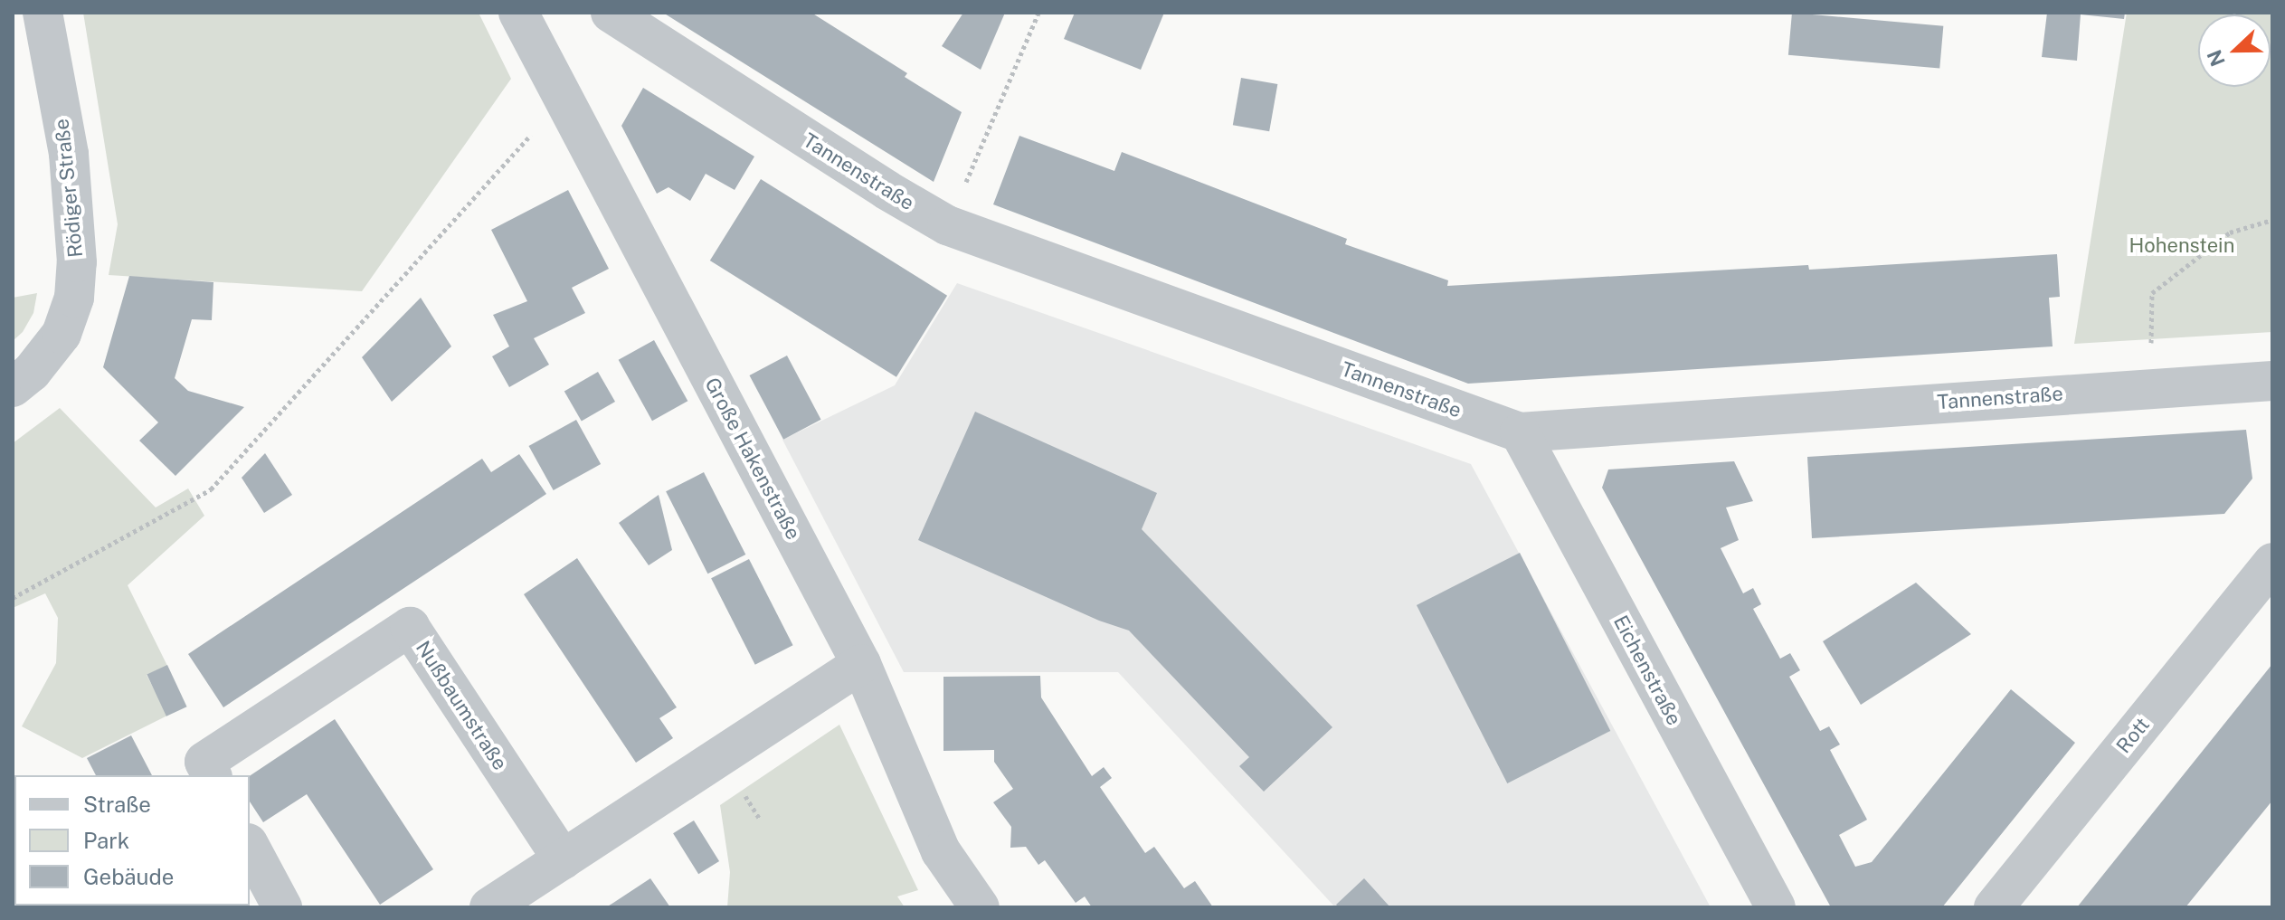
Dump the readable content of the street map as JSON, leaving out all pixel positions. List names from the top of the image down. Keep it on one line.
{"streets":{"street":["Tannenstraße","Rödiger Straße","Große Hakenstraße","Eichenstraße","Nußbaumstraße","Rott"]},"crossings":[["Tannenstraße","Eichenstraße"]],"parks":["Hohenstein"],"legend":["Straße","Park","Gebäude"],"north":"left"}
